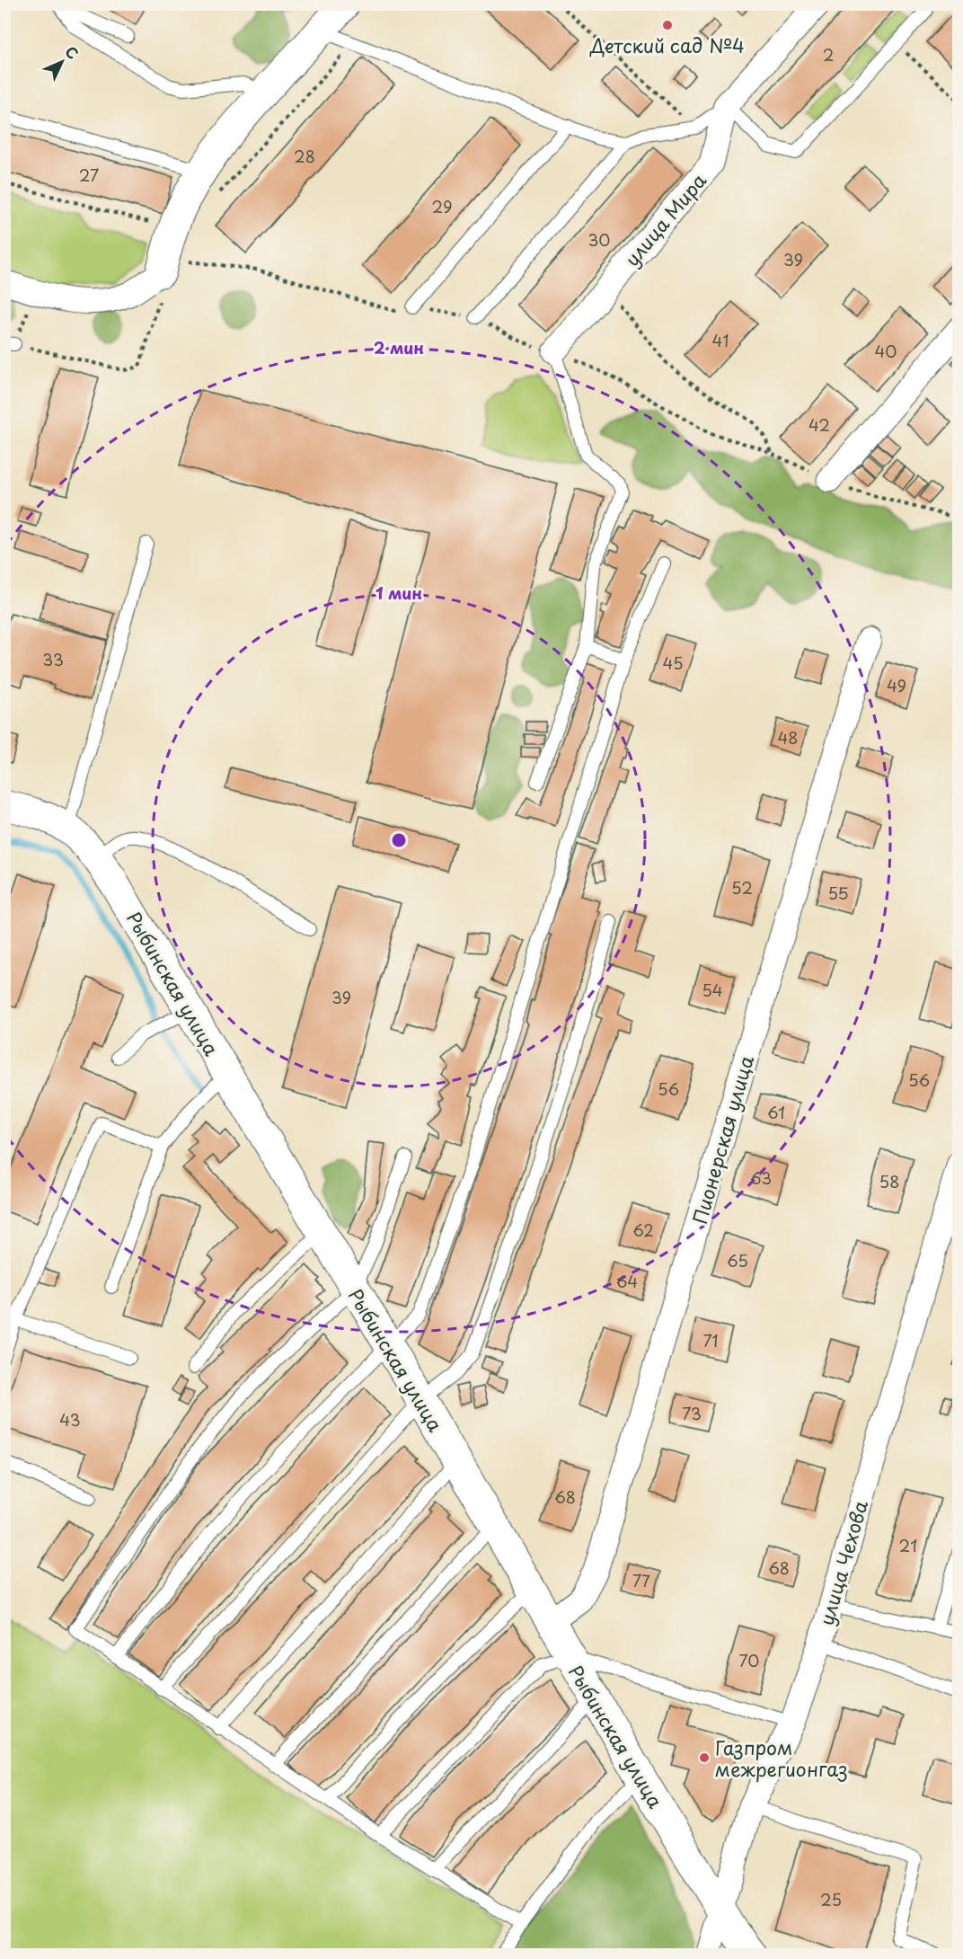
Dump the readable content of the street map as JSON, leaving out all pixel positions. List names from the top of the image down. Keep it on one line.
{"streets":{"main road":["Рыбинская улица"],"street":["улица Мира","Пионерская улица","улица Чехова"]},"crossings":[["Рыбинская улица","Пионерская улица"],["Рыбинская улица","улица Чехова"]],"places":["Детский сад №4","Газпром межрегионгаз"],"house_numbers":["2","28","27","29","30","39","41","40","42","33","45","49","48","52","55","54","39","56","56","61","63","58","62","65","64","71","73","43","68","21","68","77","70","25"],"north":"top right","rings":["2 мин","1 мин"]}
